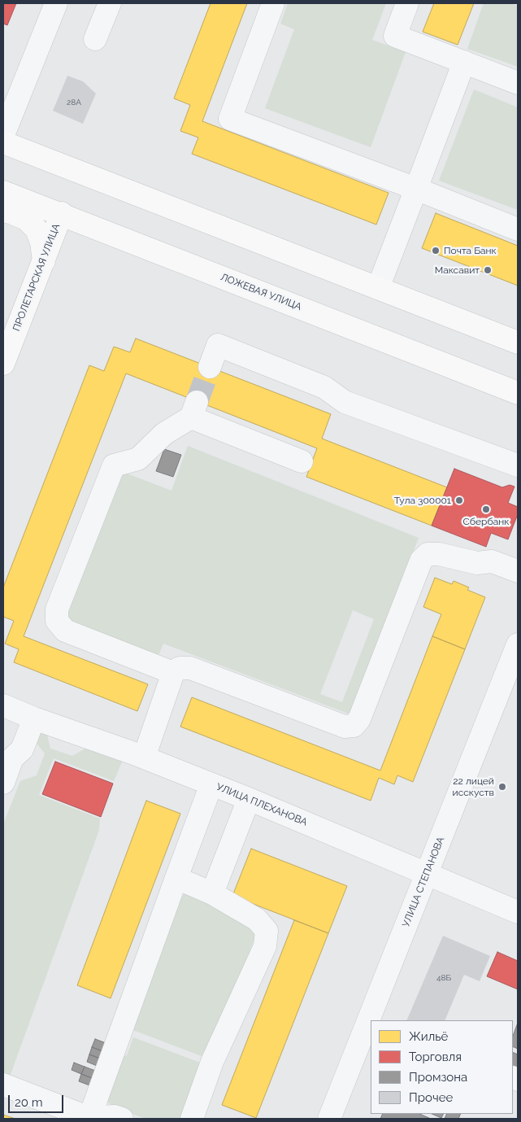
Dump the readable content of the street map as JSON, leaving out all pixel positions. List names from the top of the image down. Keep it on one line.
{"streets":{"main road":["ПРОЛЕТАРСКАЯ УЛИЦА","ЛОЖЕВАЯ УЛИЦА"],"street":["УЛИЦА ПЛЕХАНОВА","УЛИЦА СТЕПАНОВА"]},"crossings":[["ПРОЛЕТАРСКАЯ УЛИЦА","ЛОЖЕВАЯ УЛИЦА"],["УЛИЦА ПЛЕХАНОВА","УЛИЦА СТЕПАНОВА"]],"places":["Почта Банк","Максавит","Тула 300001","Сбербанк","22 лицей исскуств"],"house_numbers":["28А","48Б"],"legend":["Жильё","Торговля","Промзона","Прочее"],"scale_bar":"20 m"}
